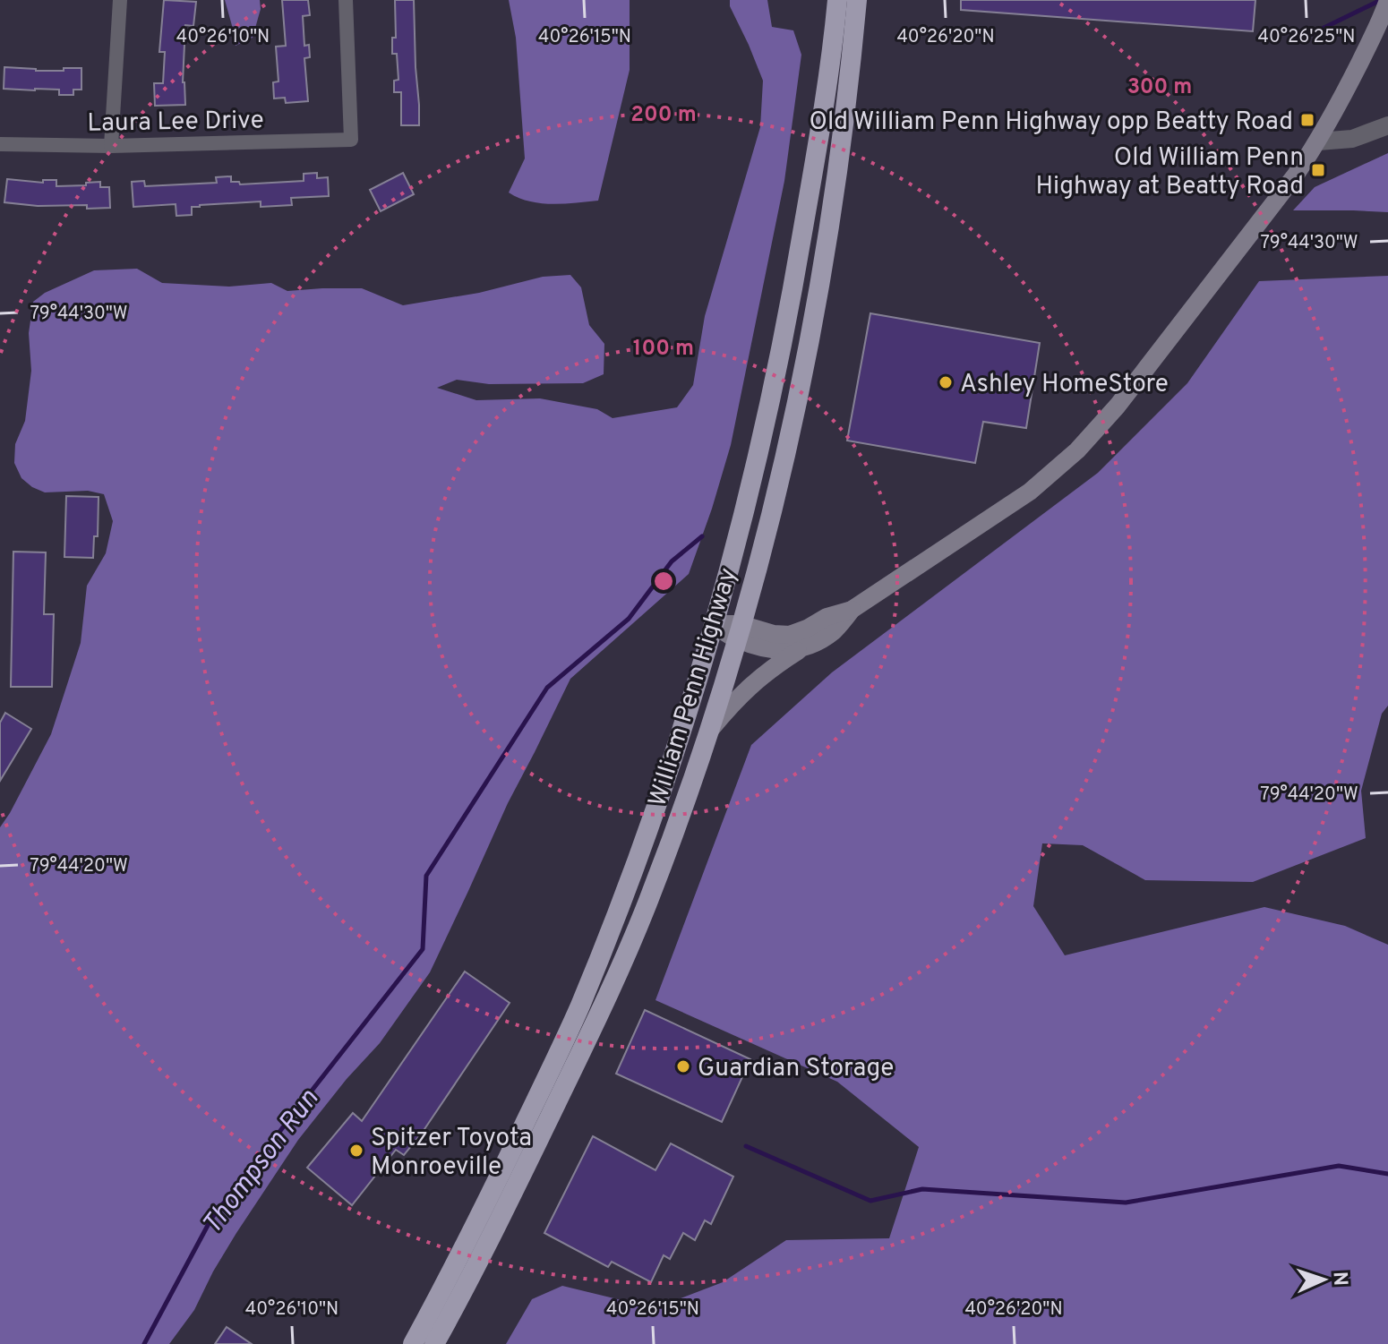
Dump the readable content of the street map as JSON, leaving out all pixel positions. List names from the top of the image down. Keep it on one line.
{"streets":{"highway":["William Penn Highway"],"street":["Laura Lee Drive"]},"water":["Thompson Run"],"places":{"transit":["Old William Penn Highway opp Beatty Road","Old William Penn Highway at Beatty Road"],"other":["Ashley HomeStore","Guardian Storage","Spitzer Toyota Monroeville"]},"north":"right","coordinates":["40°26'10\"N","40°26'15\"N","40°26'20\"N","40°26'25\"N","79°44'30\"W","79°44'20\"W"],"rings":["300 m","200 m","100 m"]}
